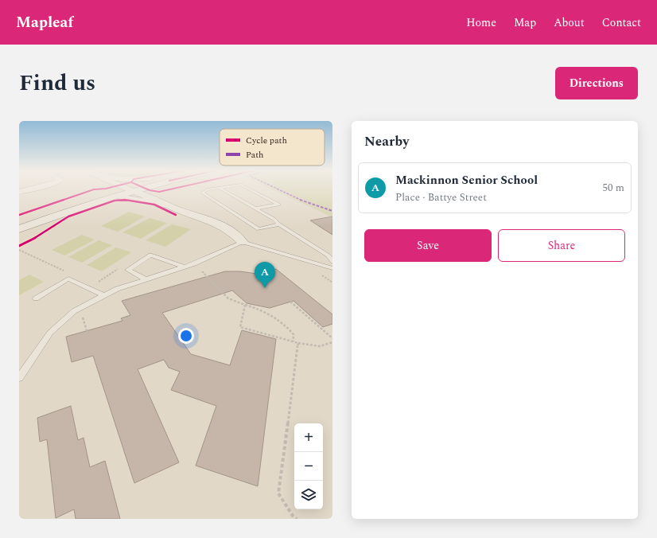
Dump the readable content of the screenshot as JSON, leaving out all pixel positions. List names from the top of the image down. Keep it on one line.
{"legend":["Cycle path","Path"],"page":{"header":"Mapleaf","nav":["Home","Map","About","Contact"],"title":"Find us","buttons":["Directions",["Save","Share"]],"heading":"Nearby","list":[{"mark":"A","name":"Mackinnon Senior School","note":"Place · Battye Street","value":"50 m"}],"pins":"A","map_buttons":["+","−"]}}
